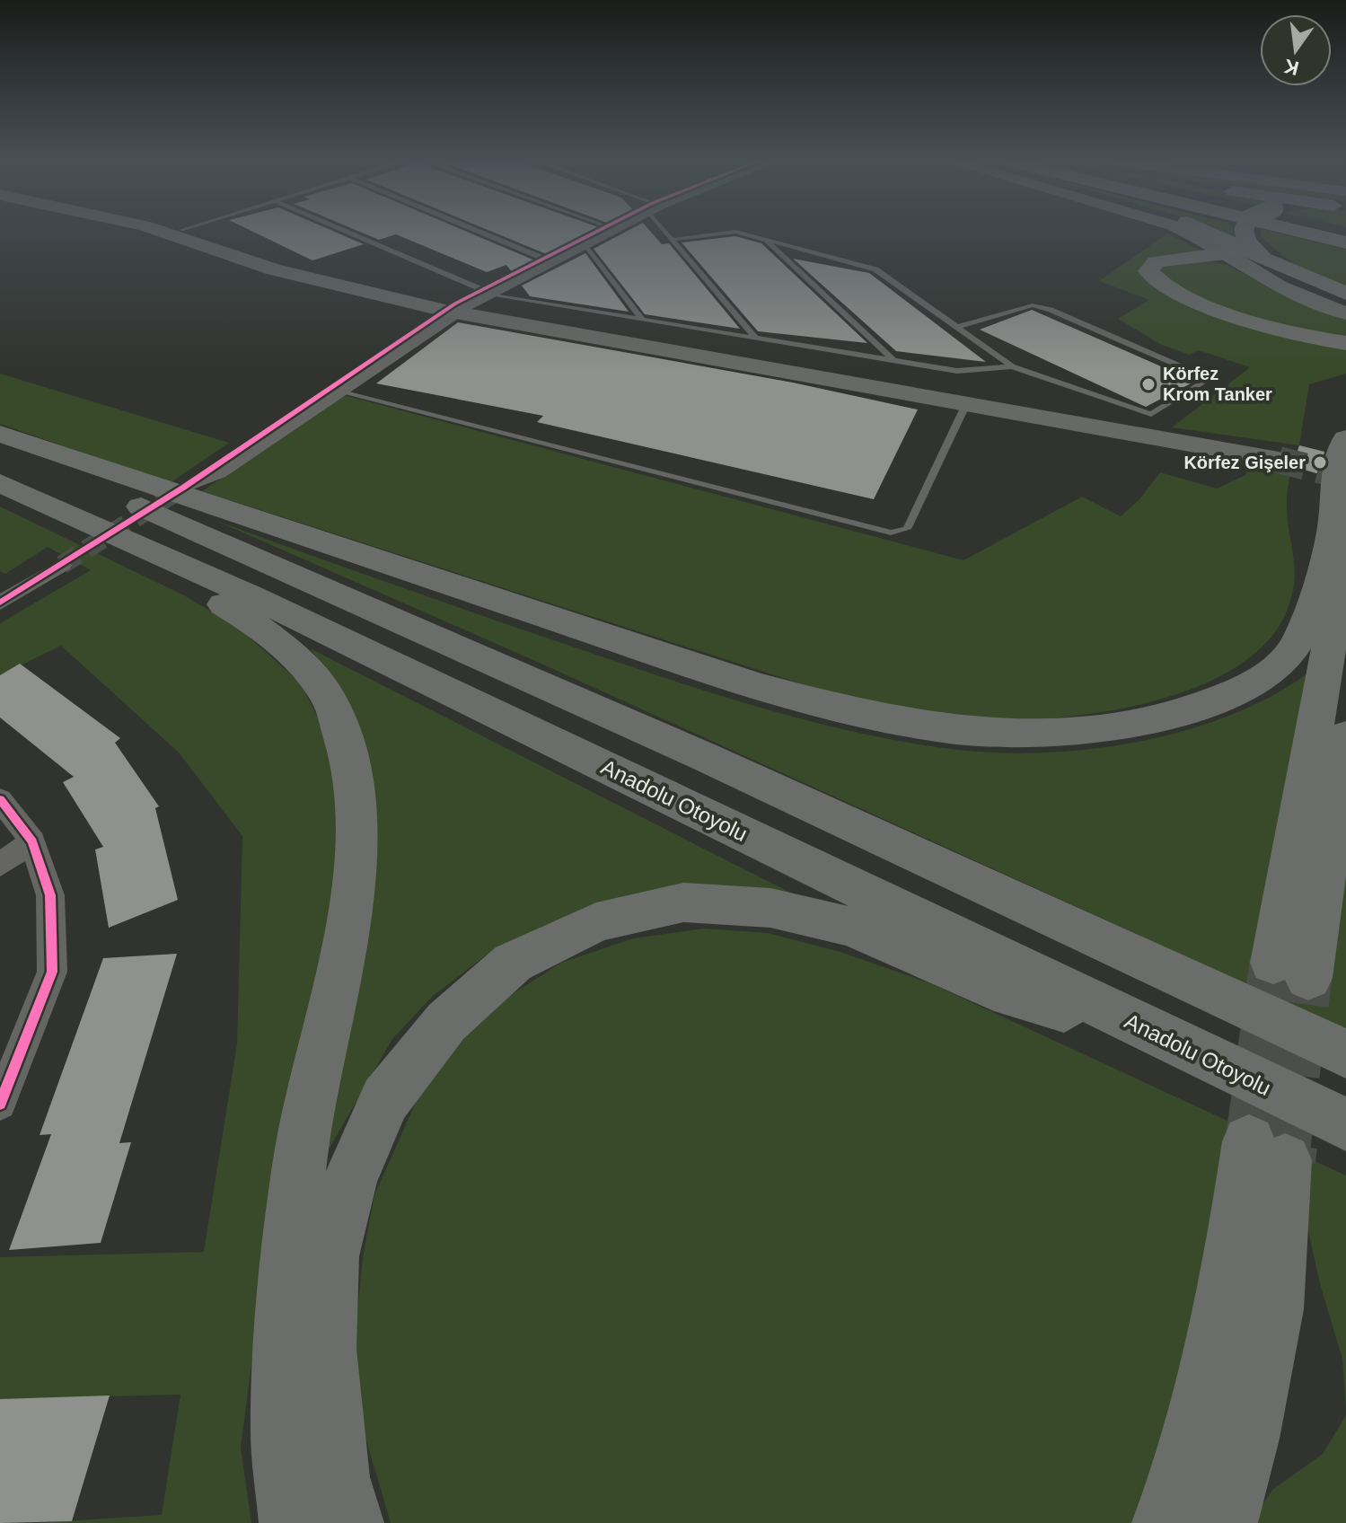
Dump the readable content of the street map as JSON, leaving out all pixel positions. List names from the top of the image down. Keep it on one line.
{"streets":{"highway":["Anadolu Otoyolu"]},"places":["Körfez Krom Tanker","Körfez Gişeler"],"north":"bottom"}
